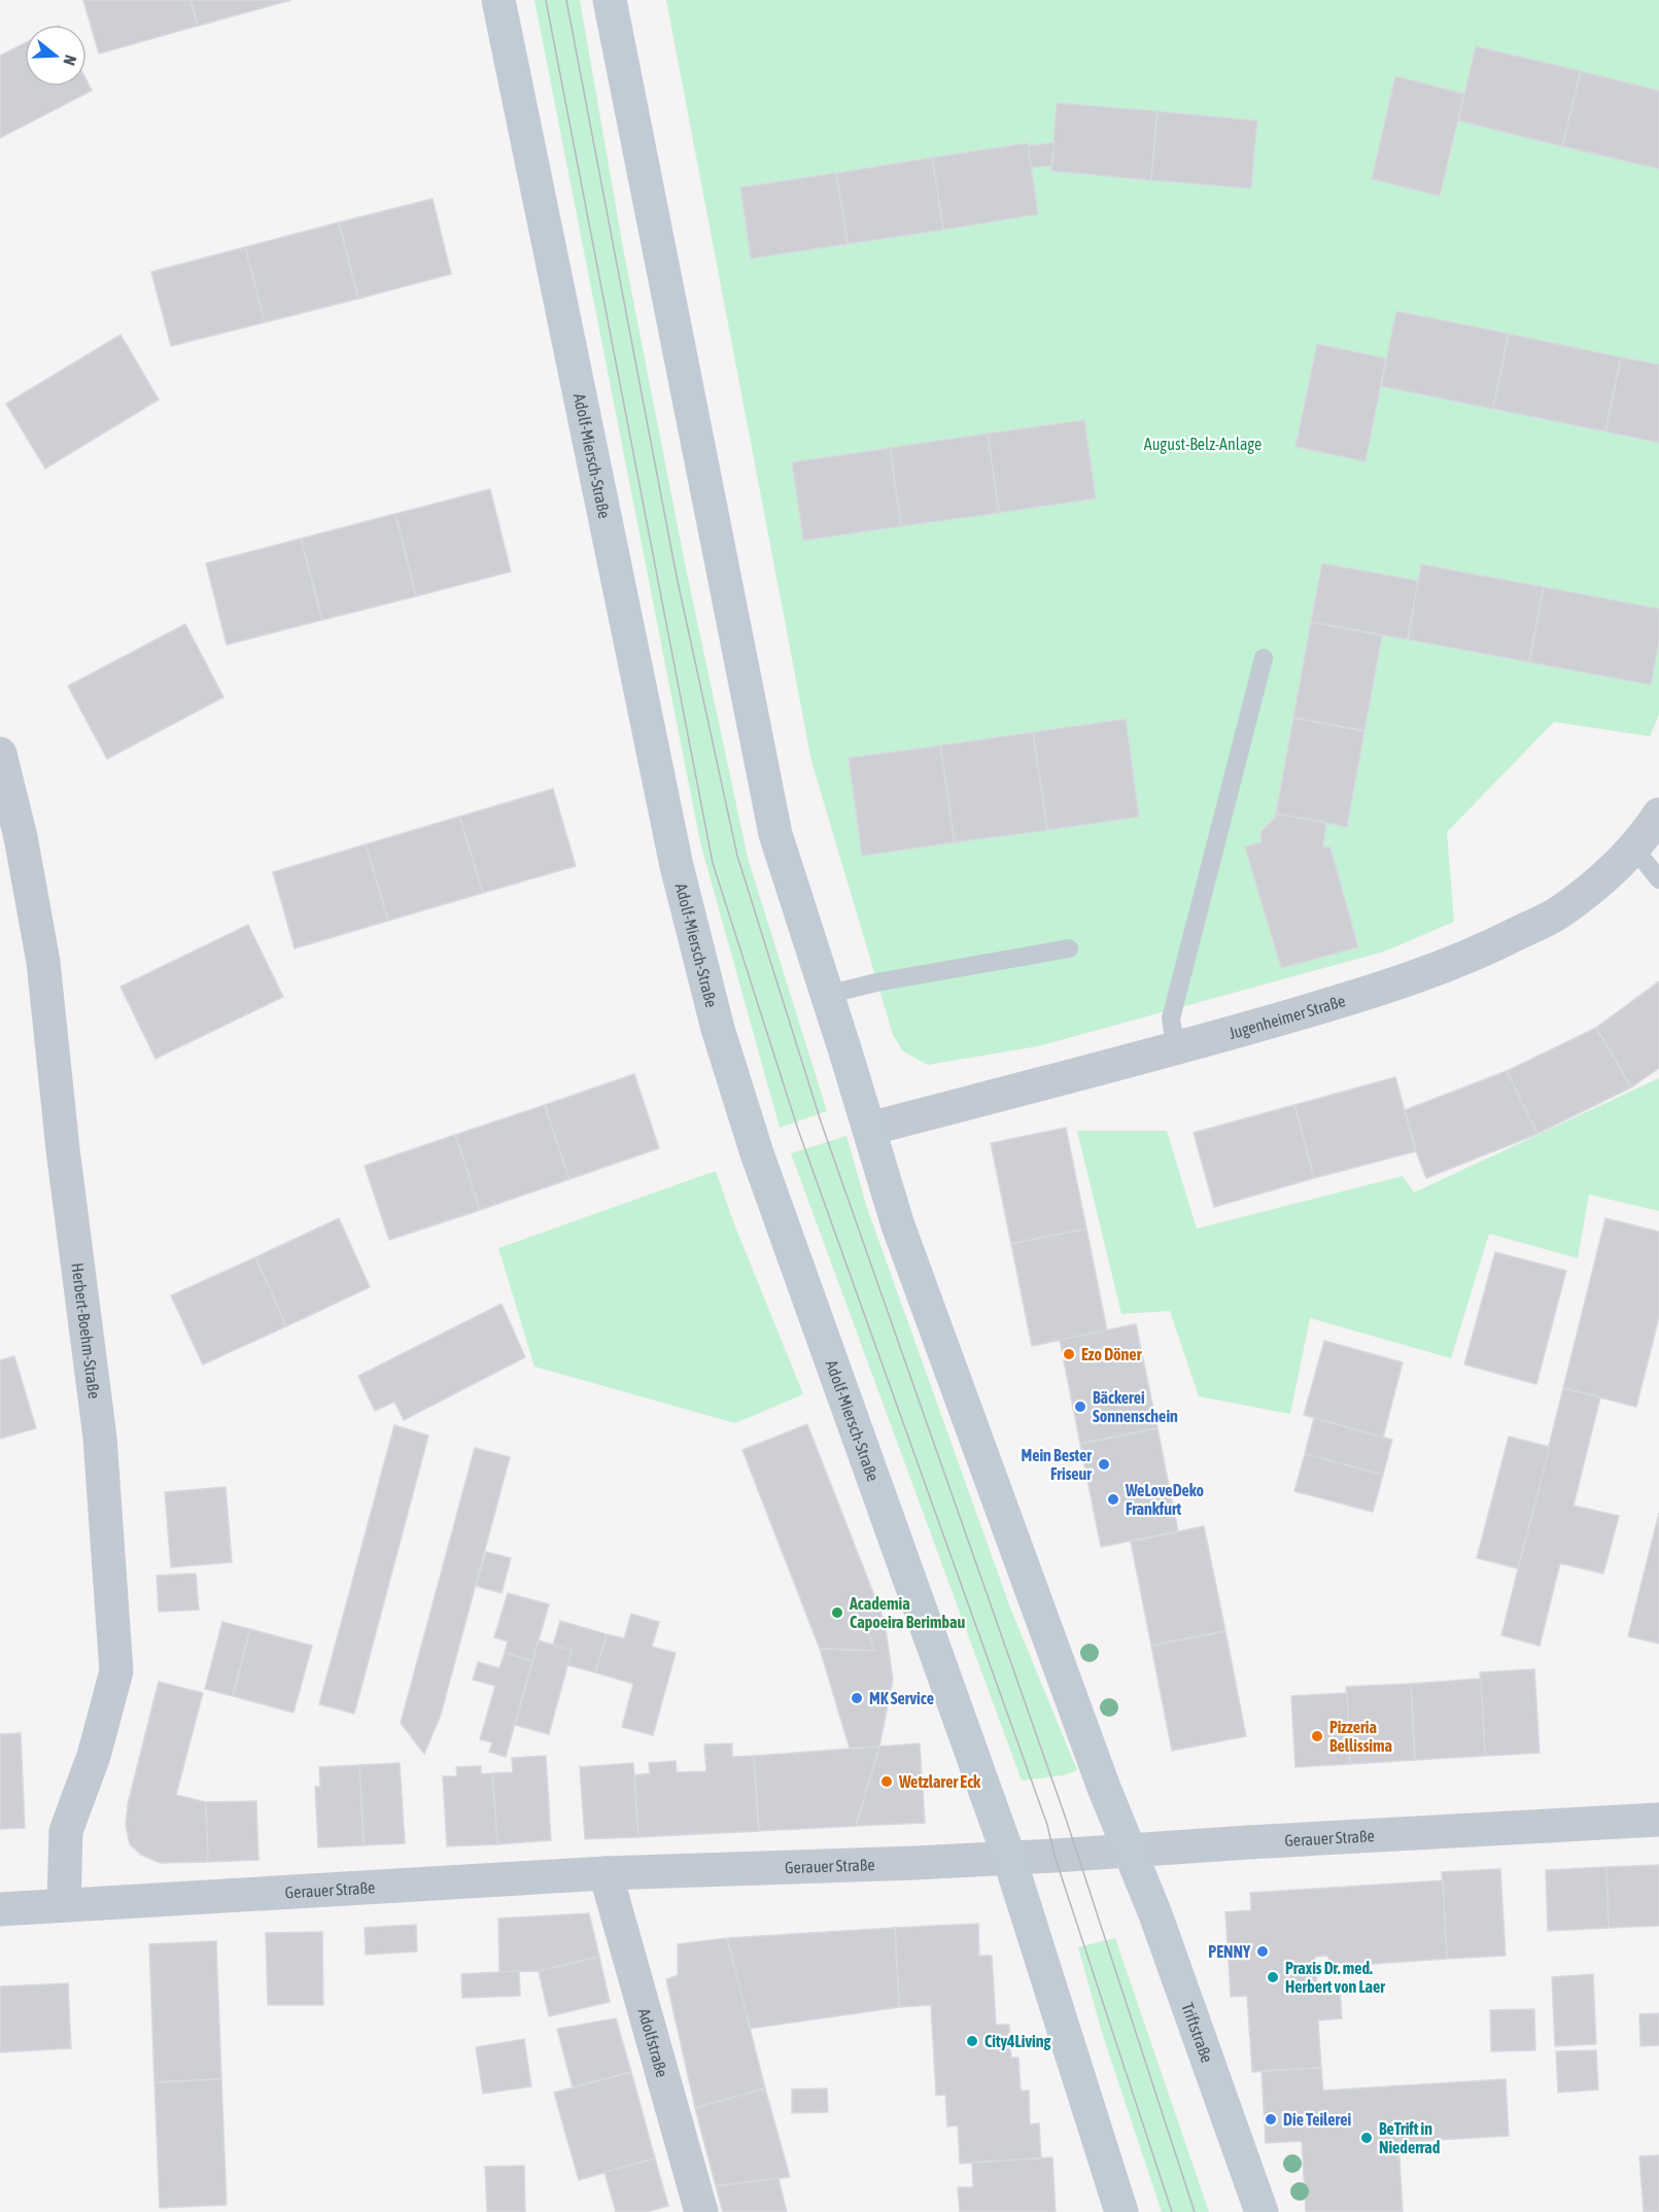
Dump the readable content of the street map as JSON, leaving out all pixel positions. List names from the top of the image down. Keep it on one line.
{"streets":{"main road":["Adolf-Miersch-Straße","Triftstraße"],"street":["Jugenheimer Straße","Herbert-Boehm-Straße","Gerauer Straße","Adolfstraße"]},"crossings":[["Adolf-Miersch-Straße","Gerauer Straße"],["Herbert-Boehm-Straße","Gerauer Straße"],["Gerauer Straße","Triftstraße"],["Gerauer Straße","Adolfstraße"]],"parks":["August-Belz-Anlage"],"places":["Ezo Döner","Bäckerei Sonnenschein","Mein Bester Friseur","WeLoveDeko Frankfurt","Academia Capoeira Berimbau","MK Service","Pizzeria Bellissima","Wetzlarer Eck","PENNY","Praxis Dr. med. Herbert von Laer","City4Living","Die Teilerei","BeTrift in Niederrad"],"north":"right"}
